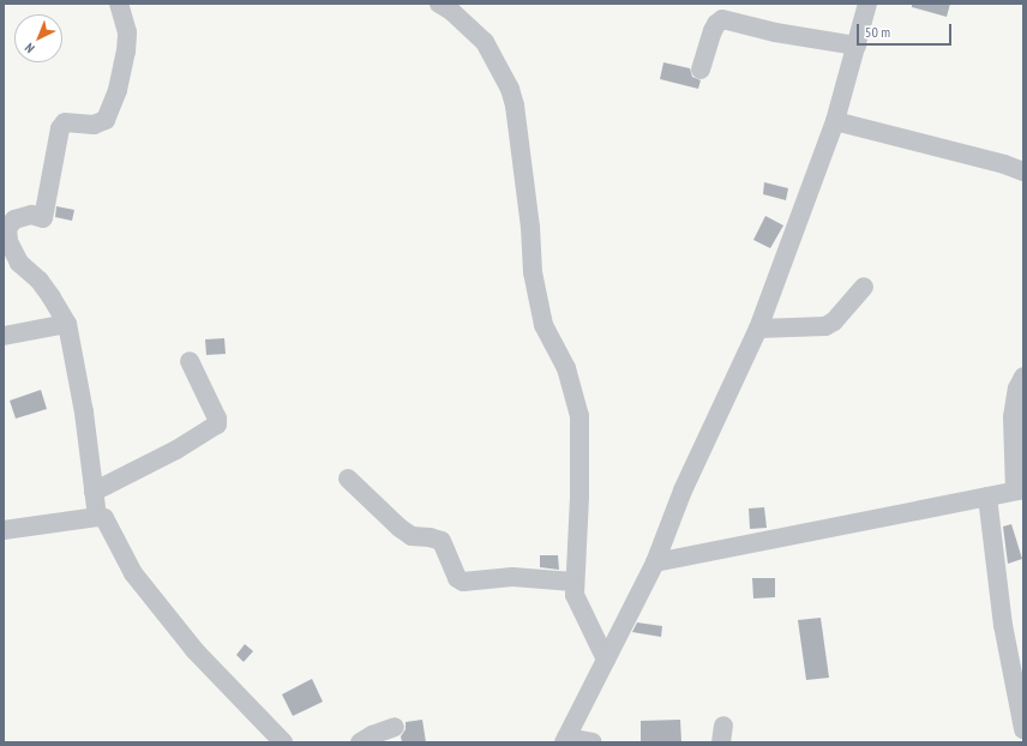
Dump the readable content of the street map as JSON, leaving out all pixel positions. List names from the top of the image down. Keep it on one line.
{"scale_bar":"50 m","north":"bottom left"}
